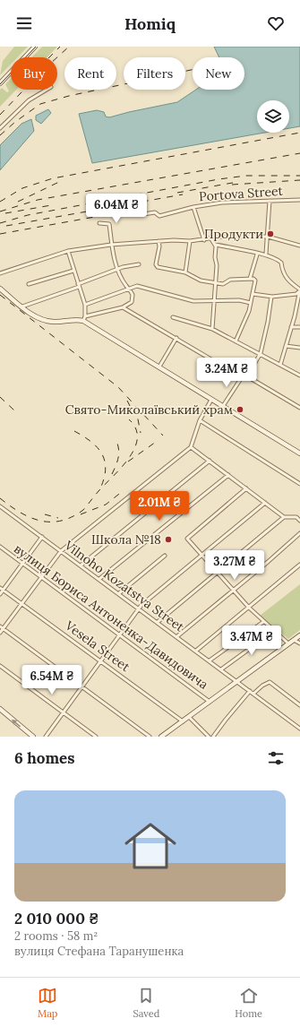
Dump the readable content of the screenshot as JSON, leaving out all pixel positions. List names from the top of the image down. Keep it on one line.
{"streets":{"street":["Portova Street","Vilnoho Kozatstva Street","вулиця Бориса Антоненка-Давидовича","Vesela Street"]},"places":["Продукти","Свято-Миколаївський храм","Школа №18"],"page":{"header":"Homiq","chip":["Buy","Rent","Filters","New"],"price":["6.04M ₴","3.24M ₴","2.01M ₴","3.27M ₴","3.47M ₴","6.54M ₴"],"heading":"6 homes","list":[{"name":"2 010 000 ₴","note":"2 rooms · 58 m² · вулиця Стефана Таранушенка"}],"tabs":["Map","Saved","Home"]}}
